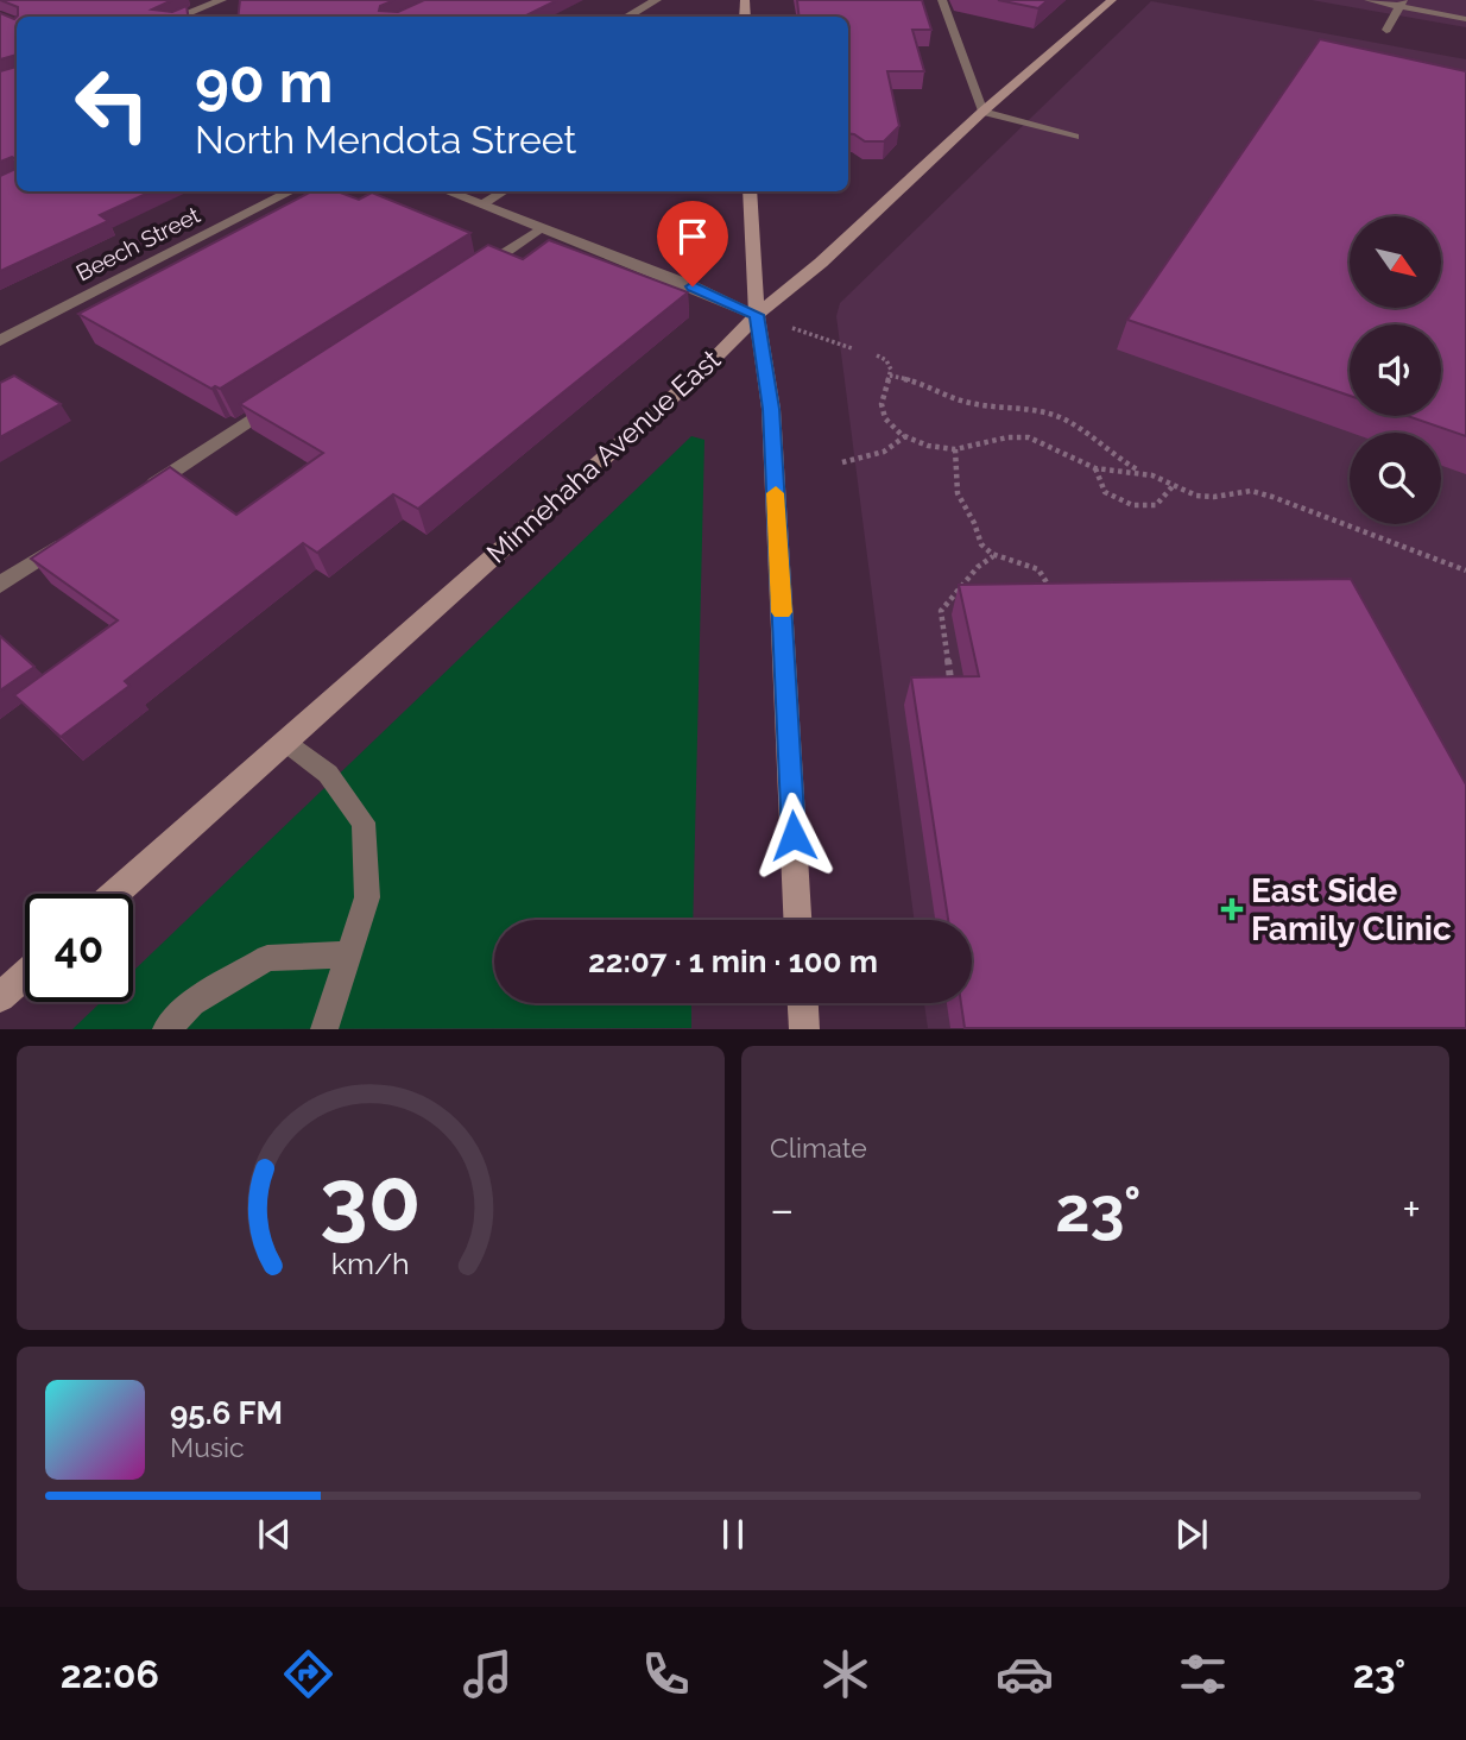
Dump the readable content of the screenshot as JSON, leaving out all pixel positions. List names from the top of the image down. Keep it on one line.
{"streets":{"street":["Beech Street","Minnehaha Avenue East"]},"places":{"health":["East Side Family Clinic"]},"north":"bottom right","page":{"turn":["90 m","North Mendota Street"],"limit":"40","trip":"22:07 · 1 min · 100 m","tile":"Climate","heat":["−","23°","+"],"song":["95.6 FM","Music"],"tabs":["22:06","23°"],"gauge":["30","km/h"]}}
